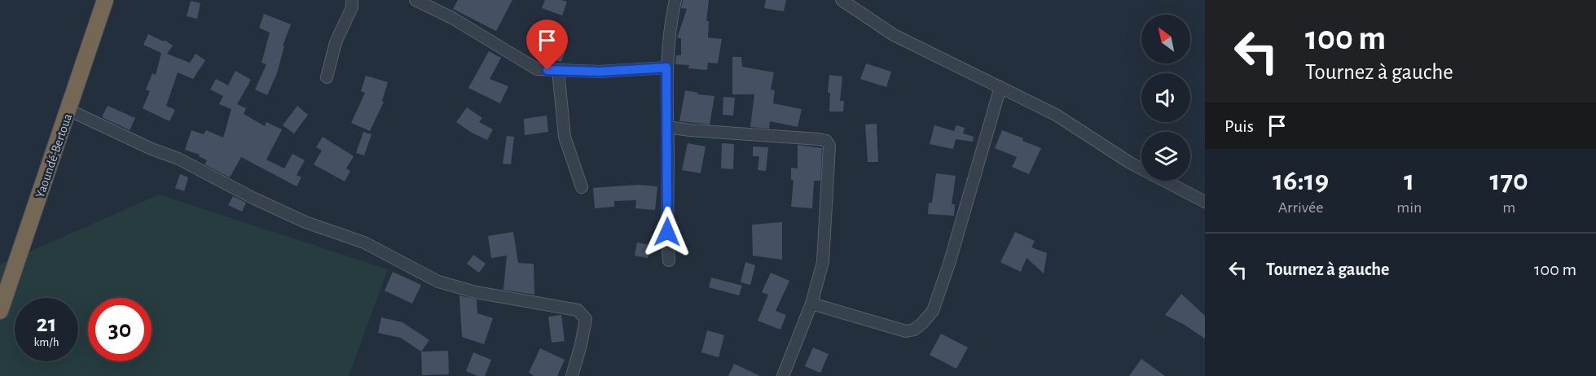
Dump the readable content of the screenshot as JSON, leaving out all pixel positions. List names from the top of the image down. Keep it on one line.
{"streets":{"highway":["Yaoundé-Bertoua"]},"north":"top left","page":{"turn":["100 m","Tournez à gauche"],"then":"Puis","eta":["16:19","Arrivée","1","min","170","m"],"list":[{"name":"Tournez à gauche","value":"100 m"}],"speed":"21 km/h","limit":"30"}}
